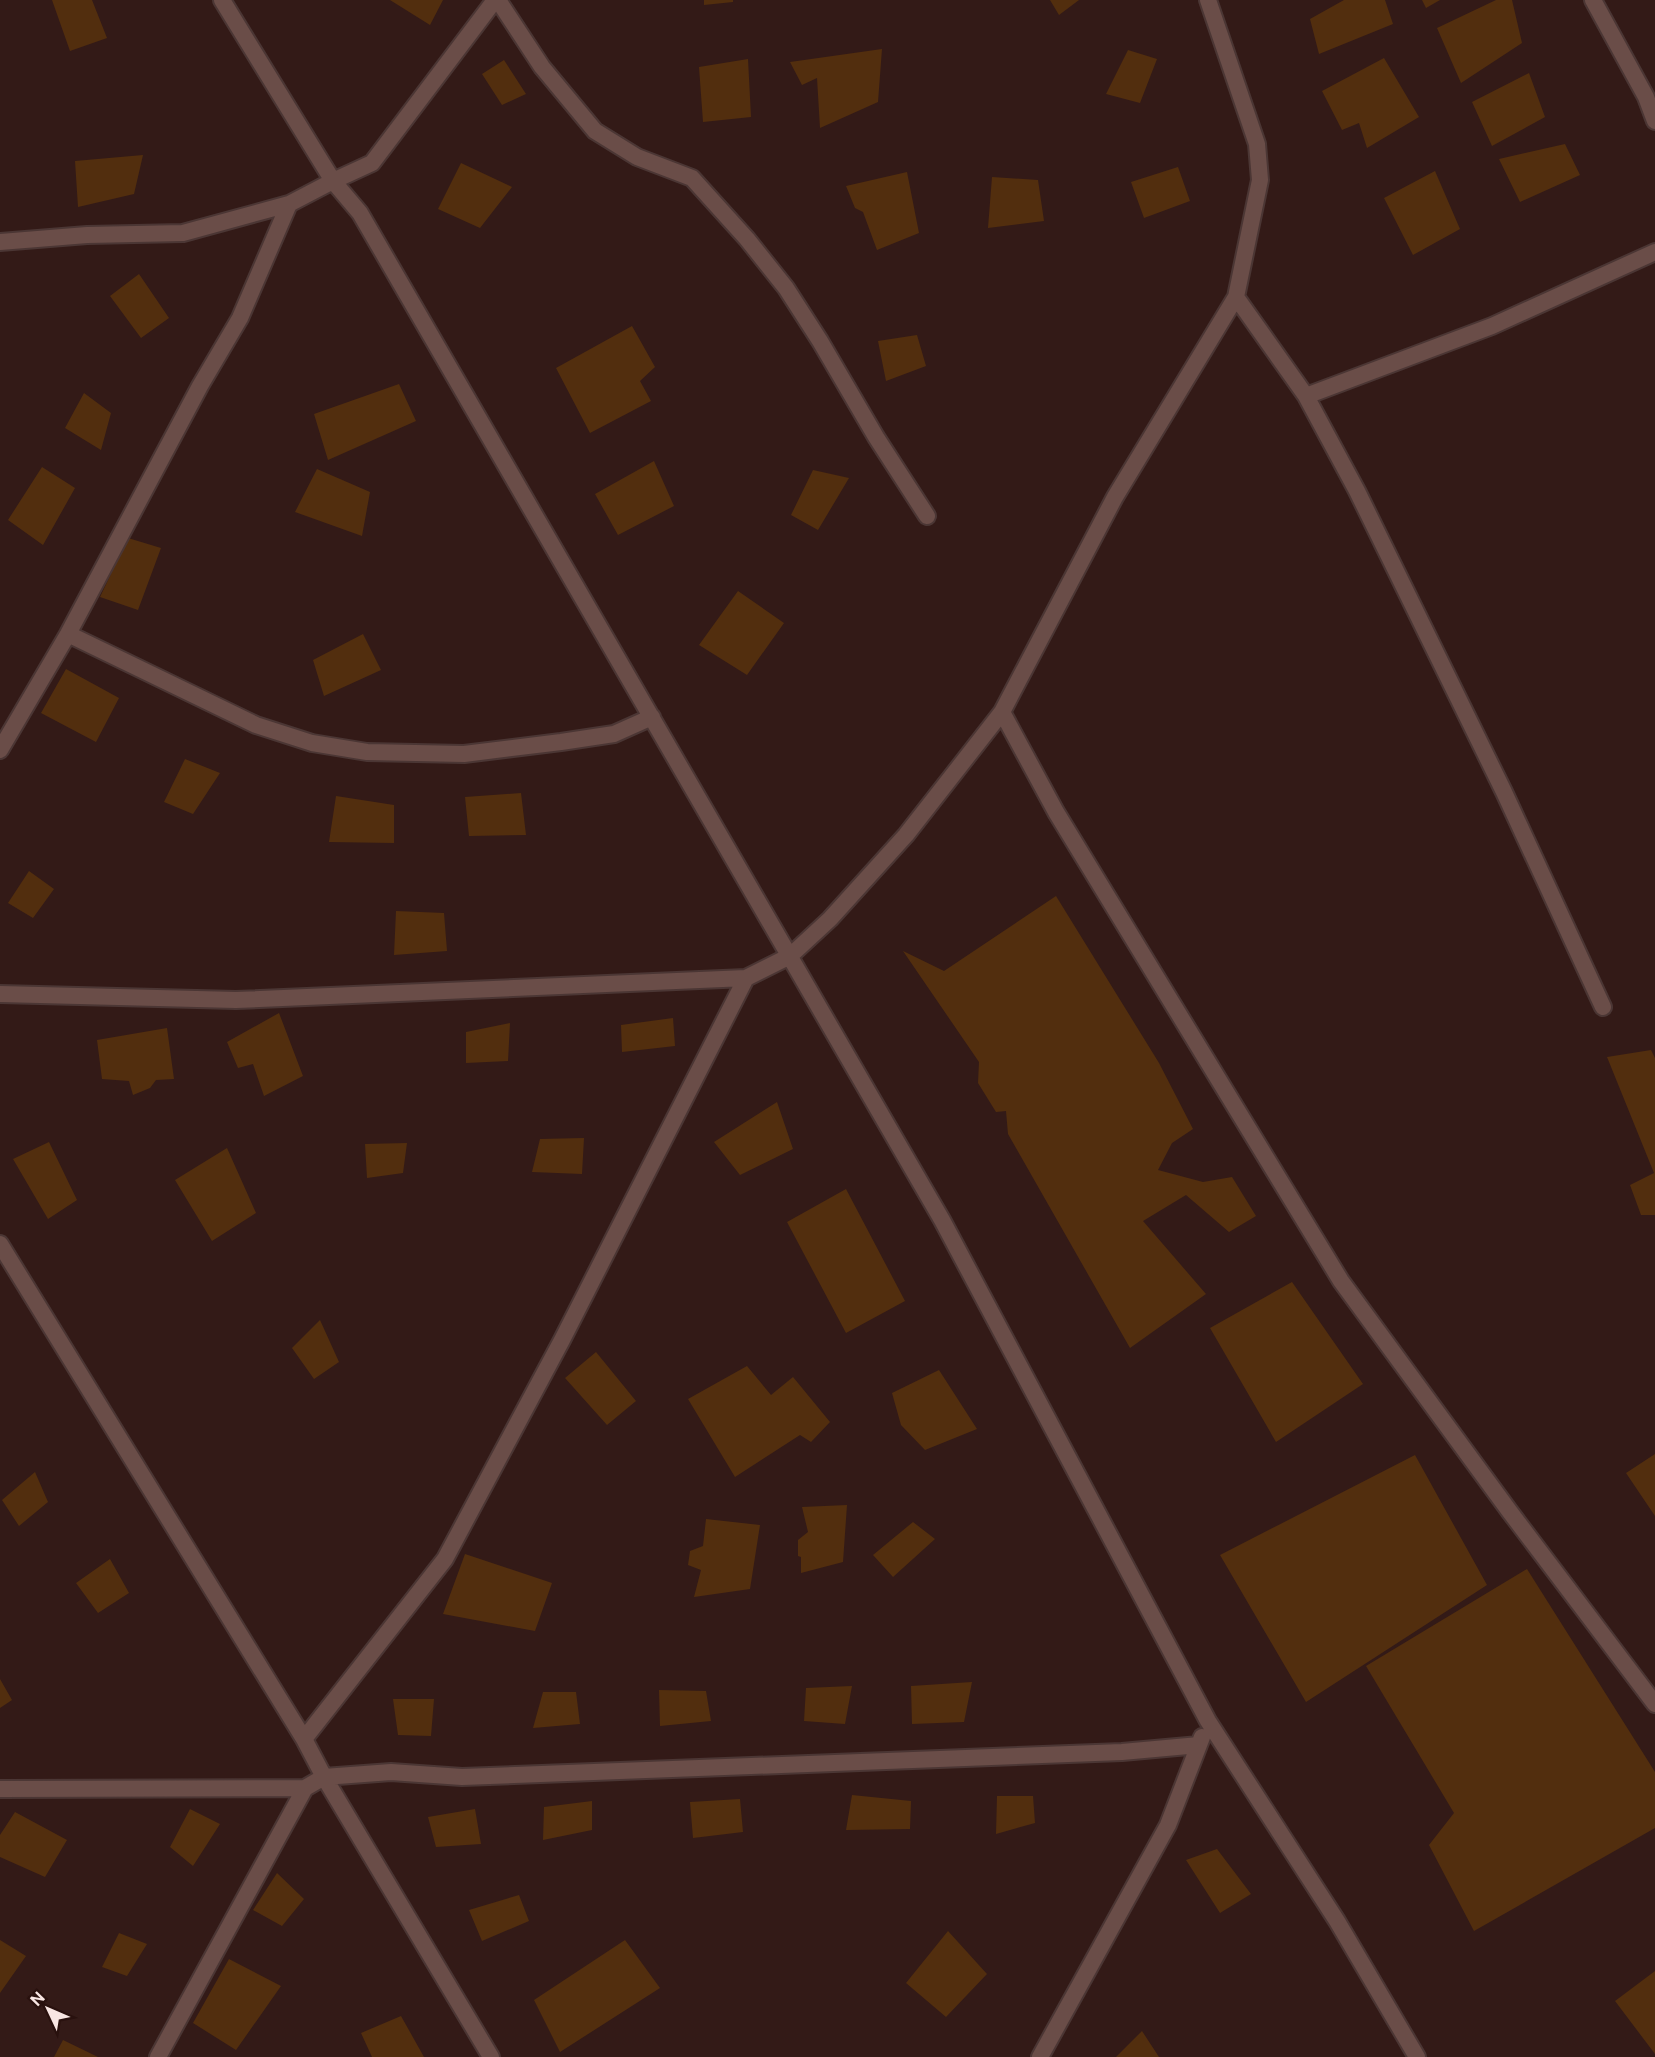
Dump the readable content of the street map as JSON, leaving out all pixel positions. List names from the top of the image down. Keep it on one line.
{"north":"top left"}
